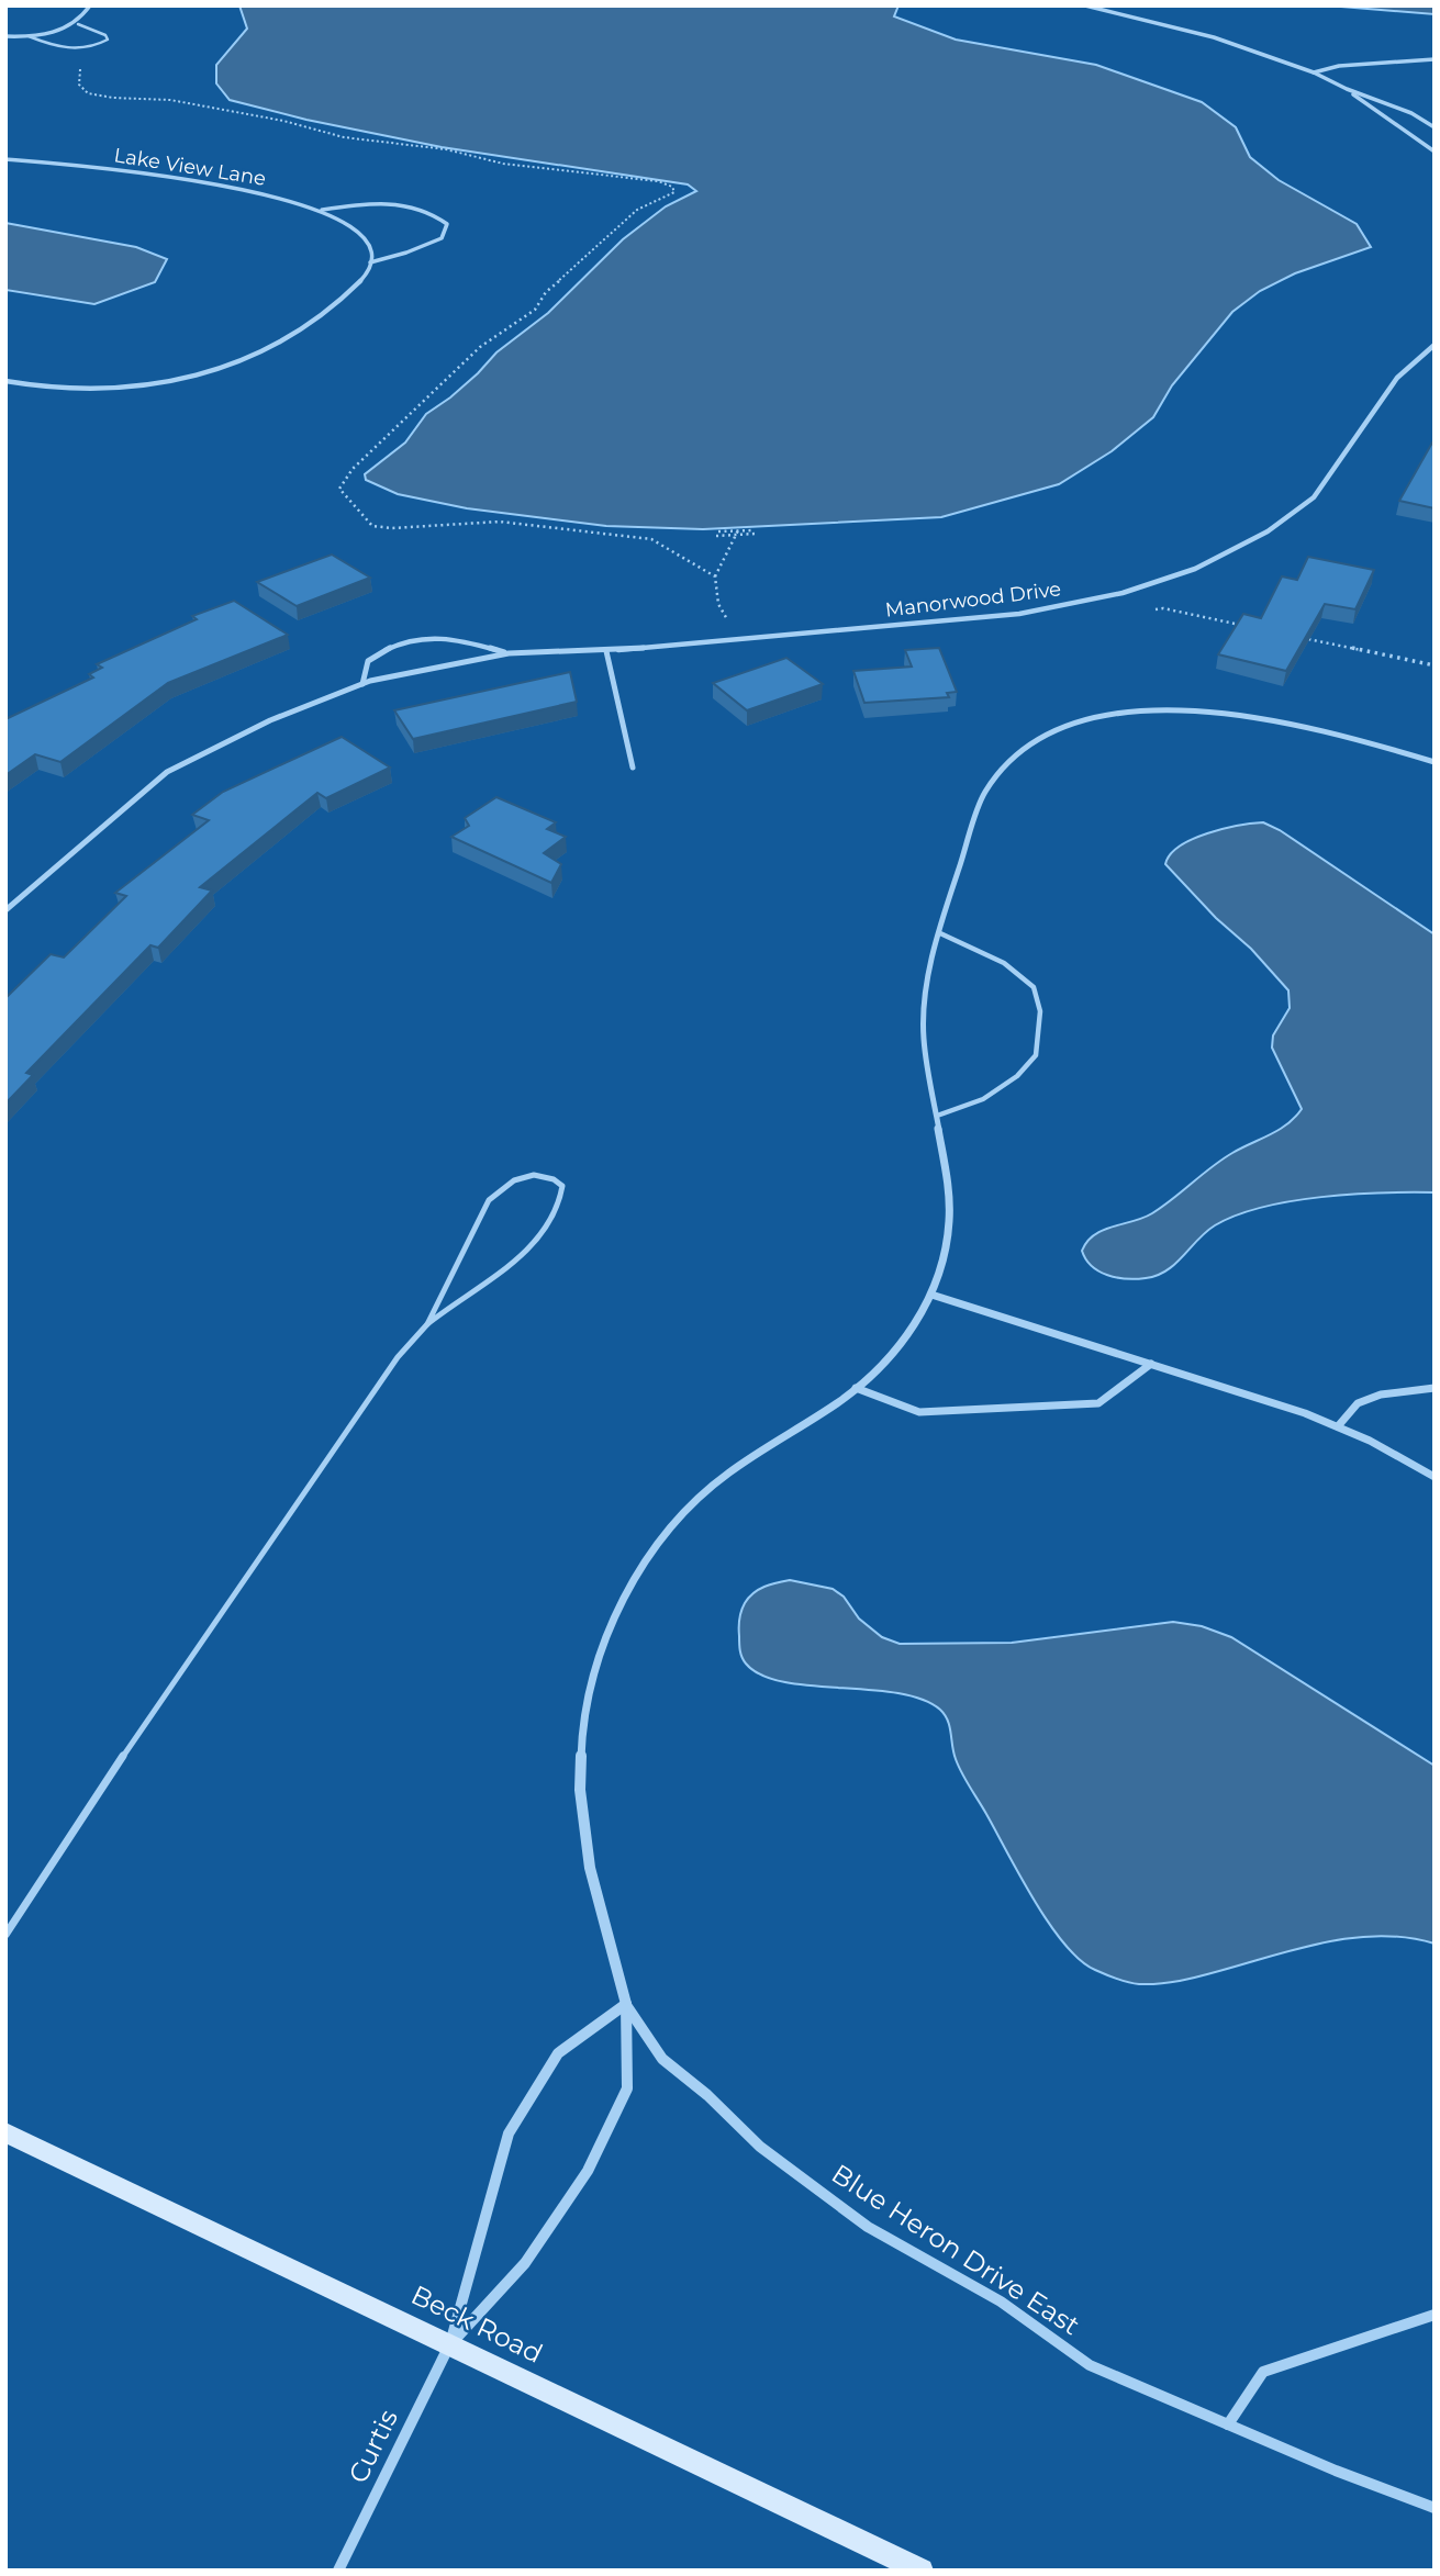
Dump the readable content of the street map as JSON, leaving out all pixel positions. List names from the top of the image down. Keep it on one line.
{"streets":{"main road":["Beck Road"],"street":["Lake View Lane","Manorwood Drive","Blue Heron Drive East","Curtis"]},"crossings":[["Beck Road","Curtis"]]}
